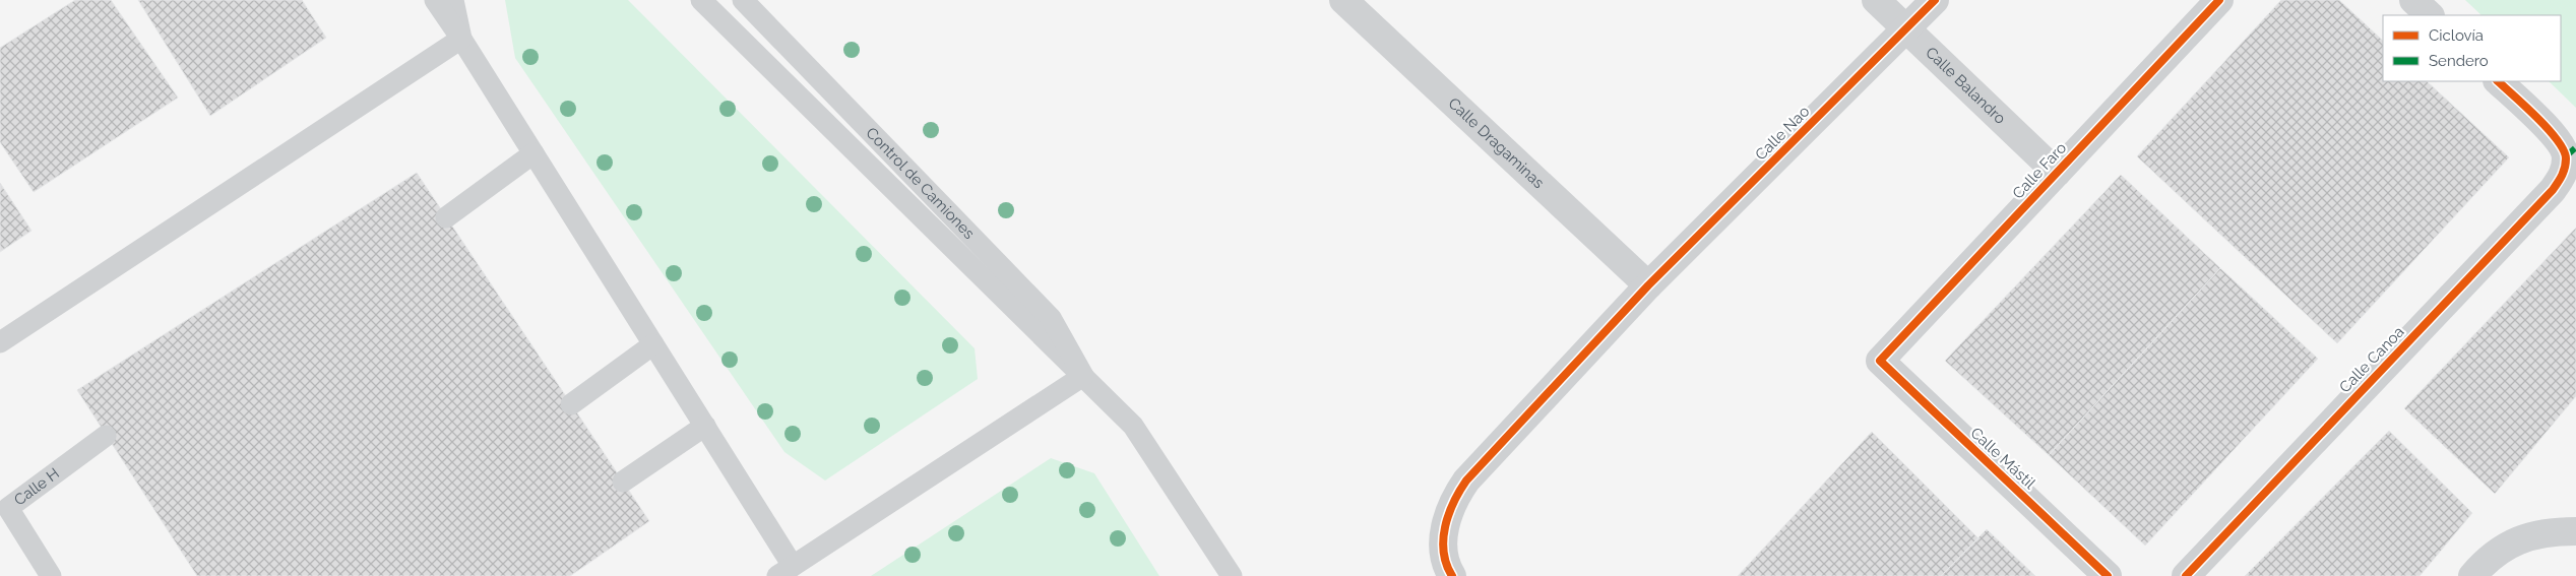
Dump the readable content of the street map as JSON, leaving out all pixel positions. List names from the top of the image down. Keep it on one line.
{"streets":{"street":["Calle Balandro","Calle Nao","Calle Dragaminas","Calle Faro","Calle Canoa","Calle Mástil"],"lane":["Control de Camiones","Calle H"]},"crossings":[["Calle Balandro","Calle Nao"],["Calle Balandro","Calle Faro"],["Calle Nao","Calle Dragaminas"],["Calle Faro","Calle Mástil"]],"legend":["Ciclovía","Sendero"]}
